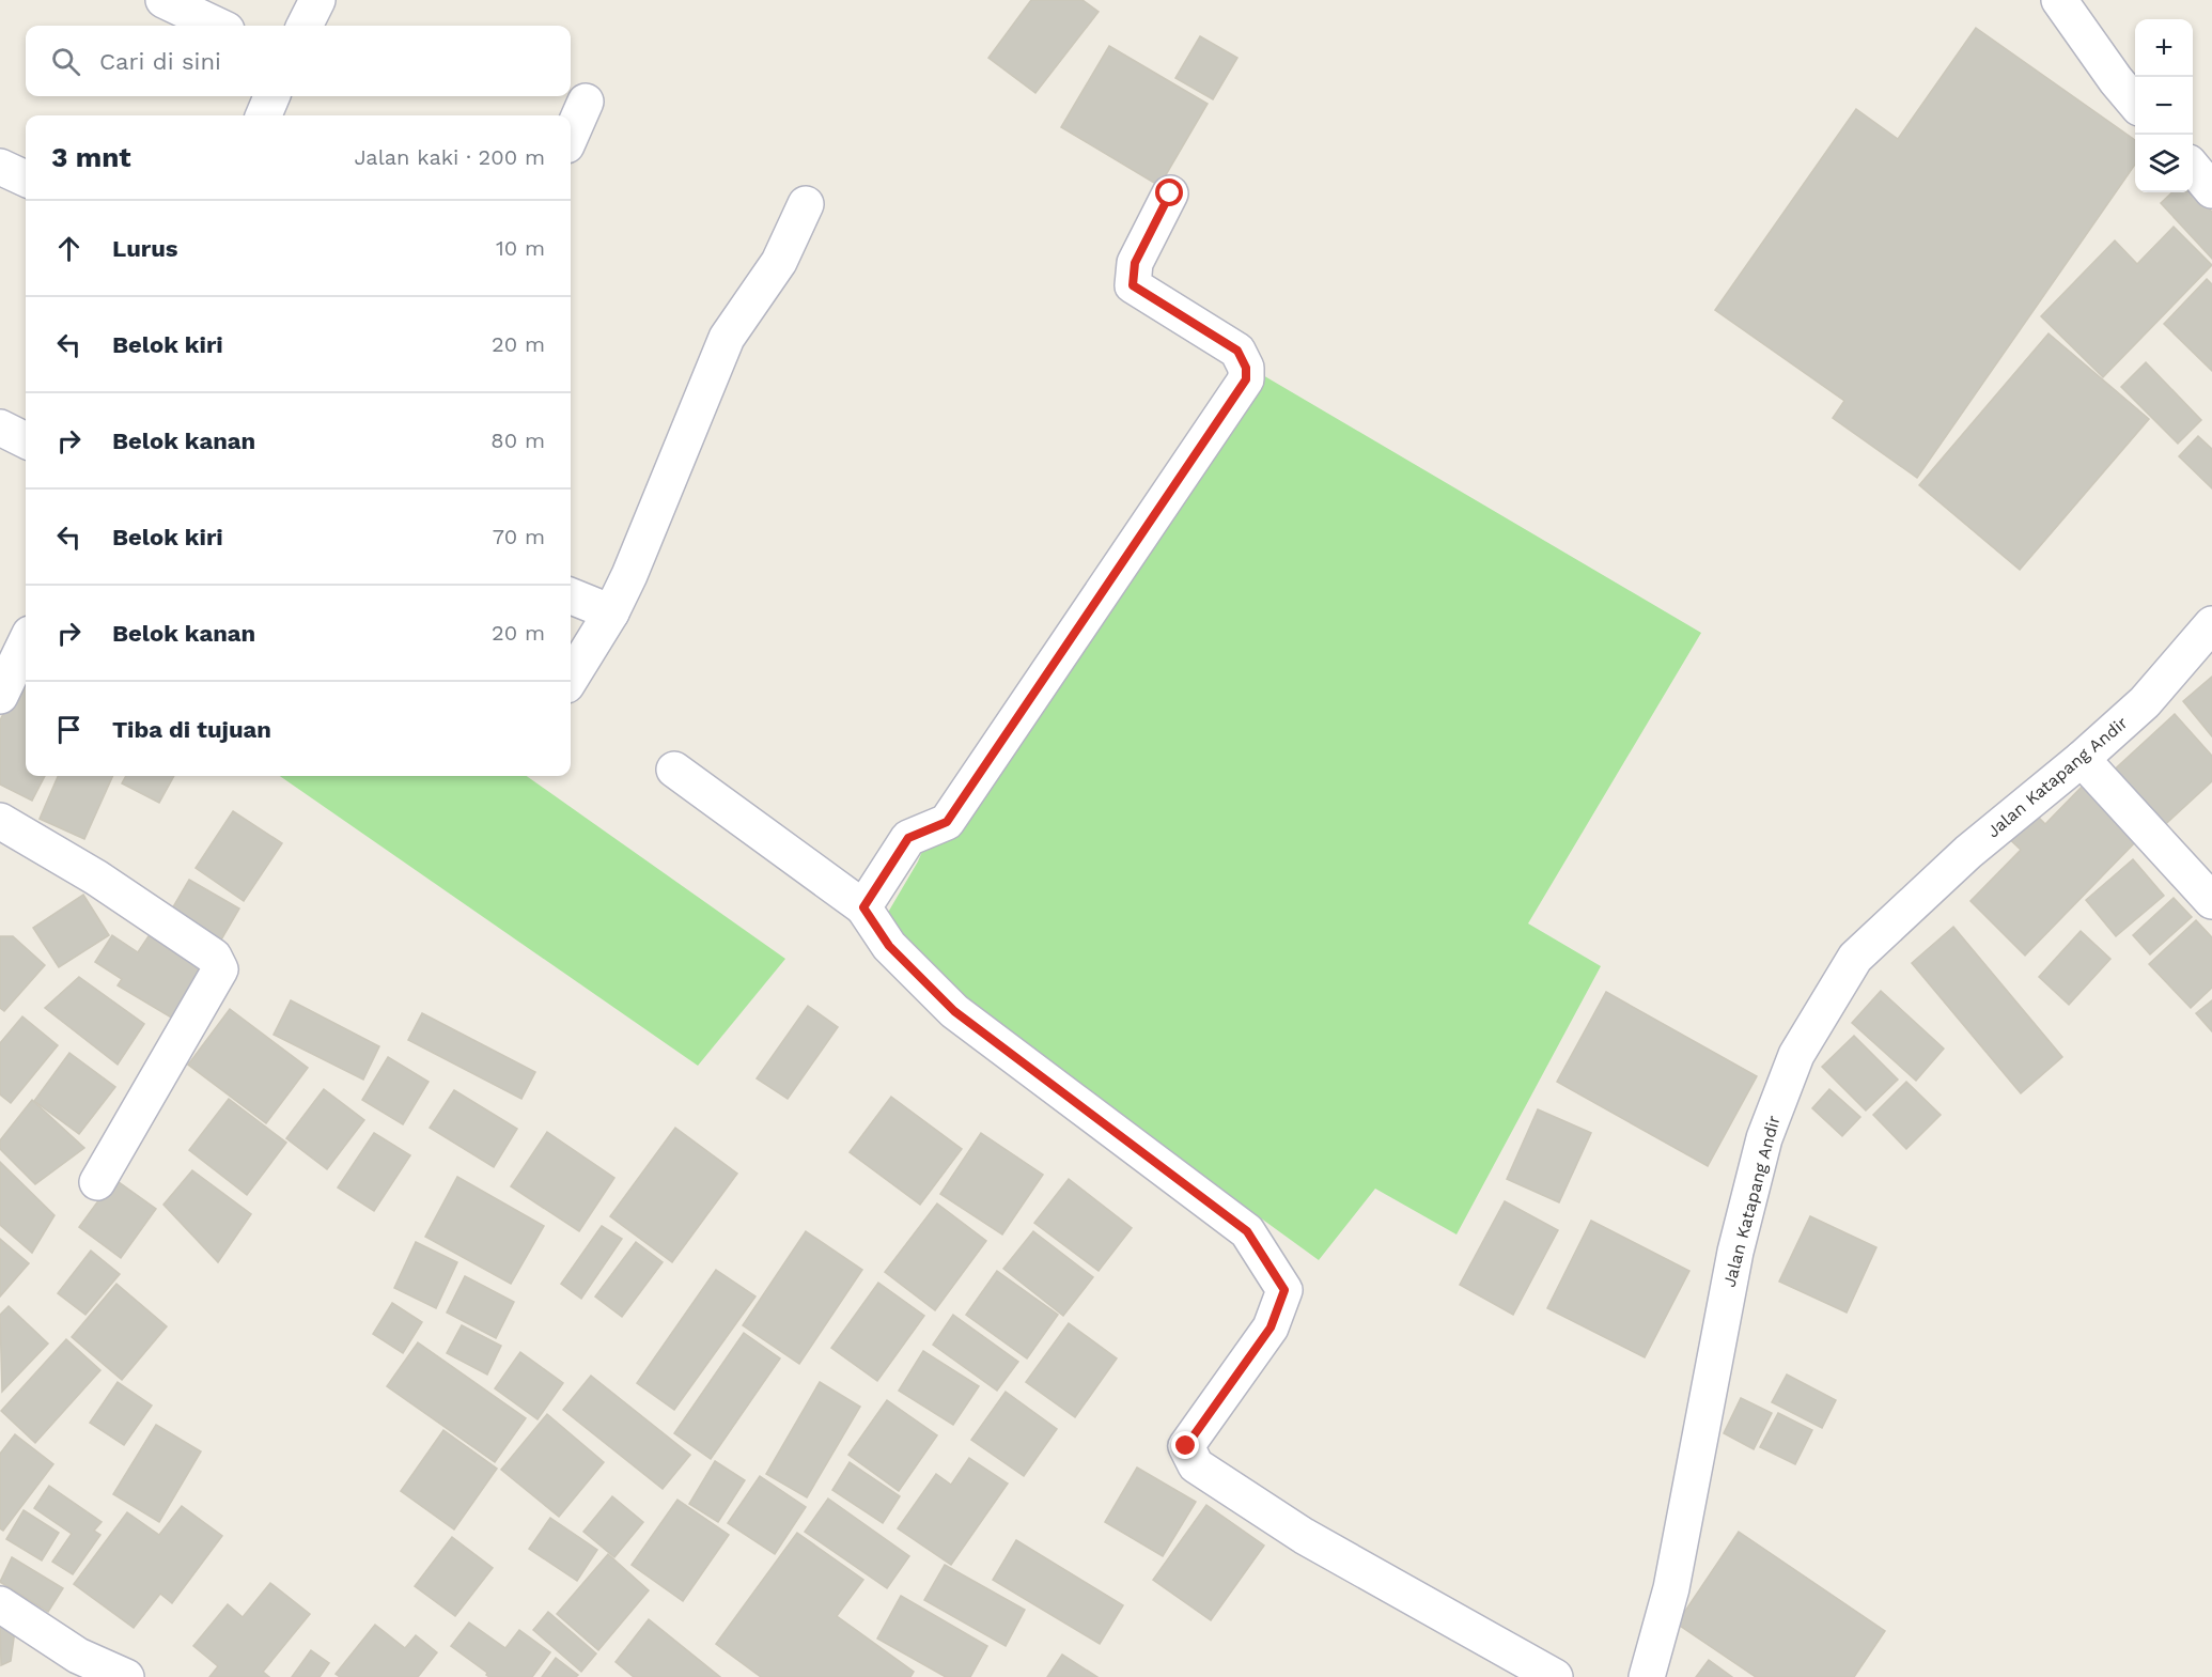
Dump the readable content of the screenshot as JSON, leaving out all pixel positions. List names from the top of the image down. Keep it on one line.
{"streets":{"street":["Jalan Katapang Andir"]},"page":{"map_buttons":["+","−"],"search":"Cari di sini","heading":["3 mnt","Jalan kaki · 200 m"],"list":[["Lurus","10 m"],["Belok kiri","20 m"],["Belok kanan","80 m"],["Belok kiri","70 m"],["Belok kanan","20 m"],"Tiba di tujuan"]}}
